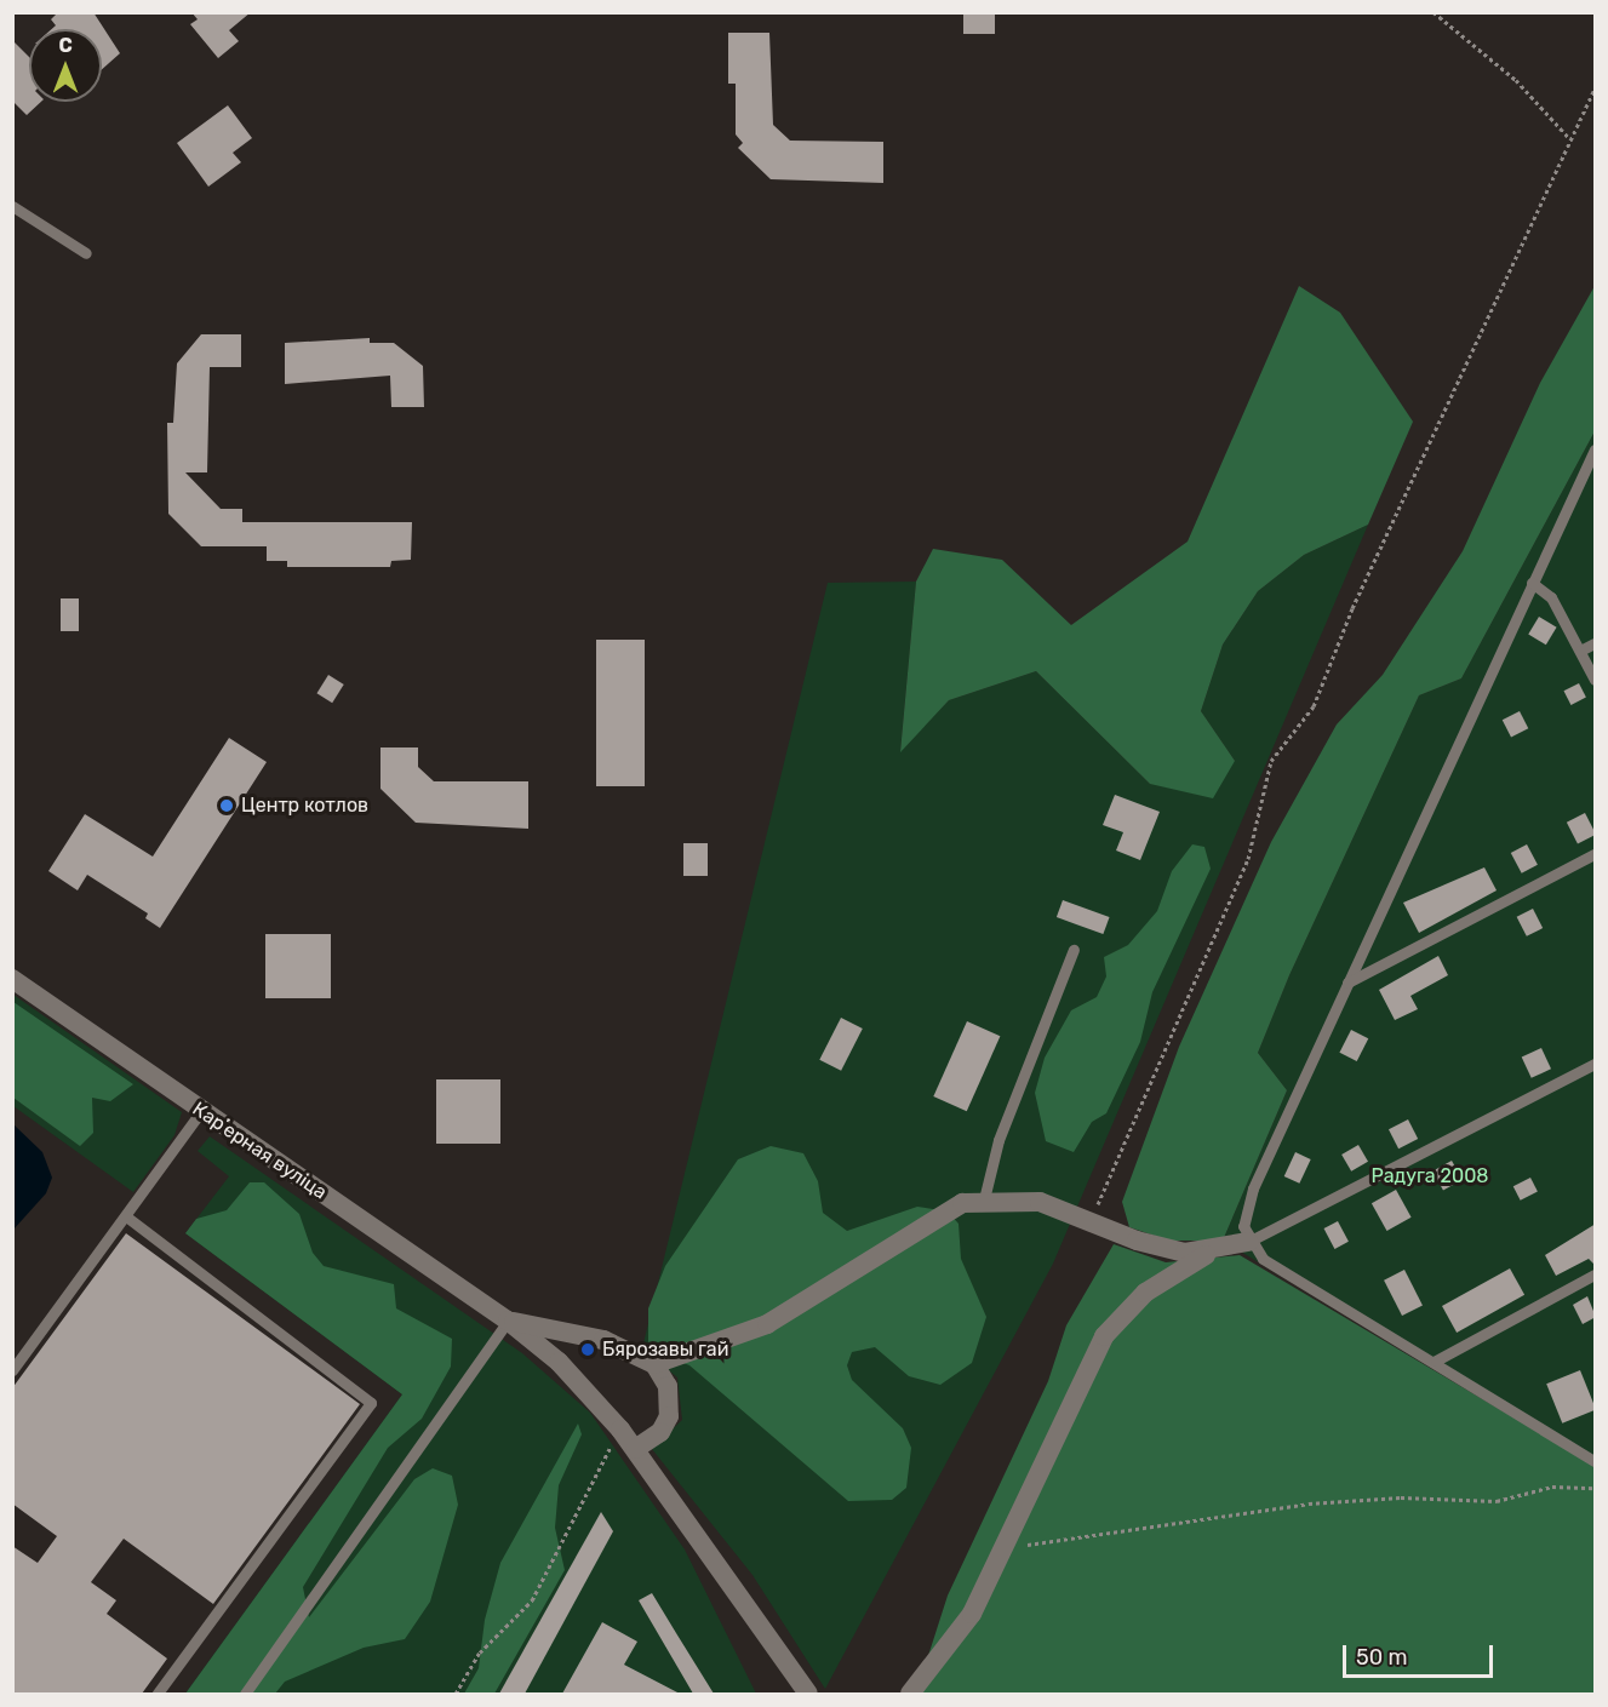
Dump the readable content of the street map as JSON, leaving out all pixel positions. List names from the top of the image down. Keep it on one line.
{"streets":{"street":["Карʼерная вуліца"]},"parks":["Радуга 2008"],"places":["Центр котлов","Бярозавы гай"],"scale_bar":"50 m","north":"top"}
